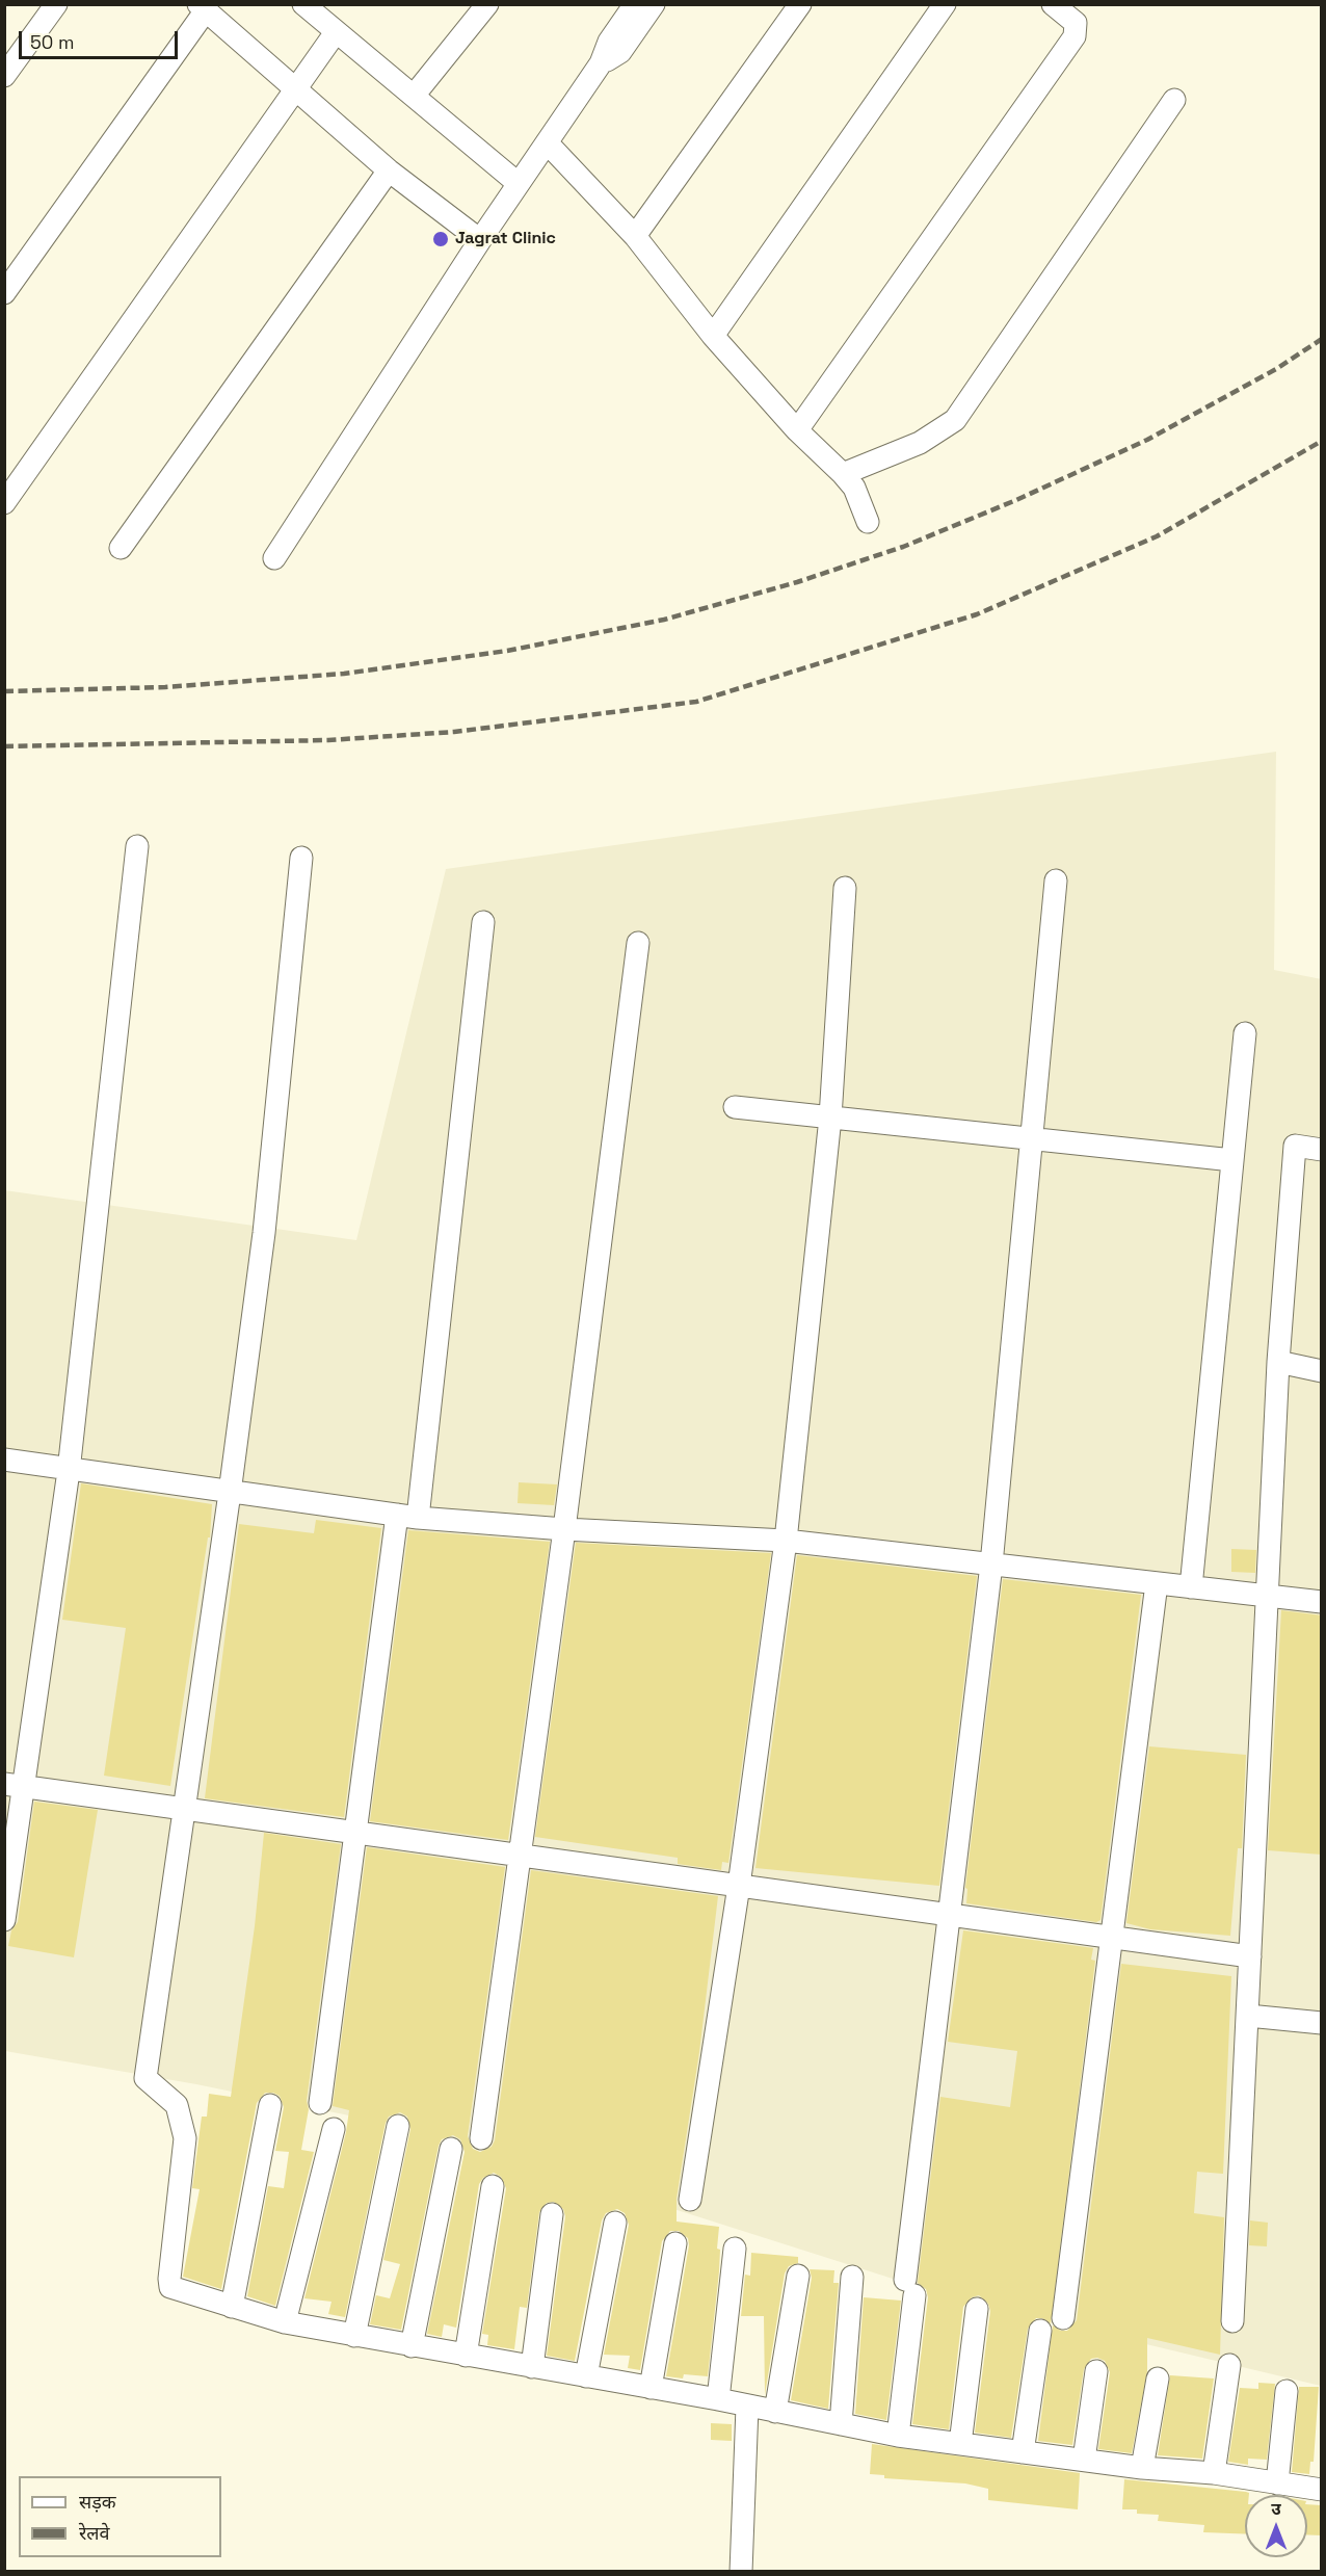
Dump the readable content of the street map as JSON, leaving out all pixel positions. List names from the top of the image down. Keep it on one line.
{"places":["Jagrat Clinic"],"legend":["सड़क","रेलवे"],"scale_bar":"50 m","north":"top"}
